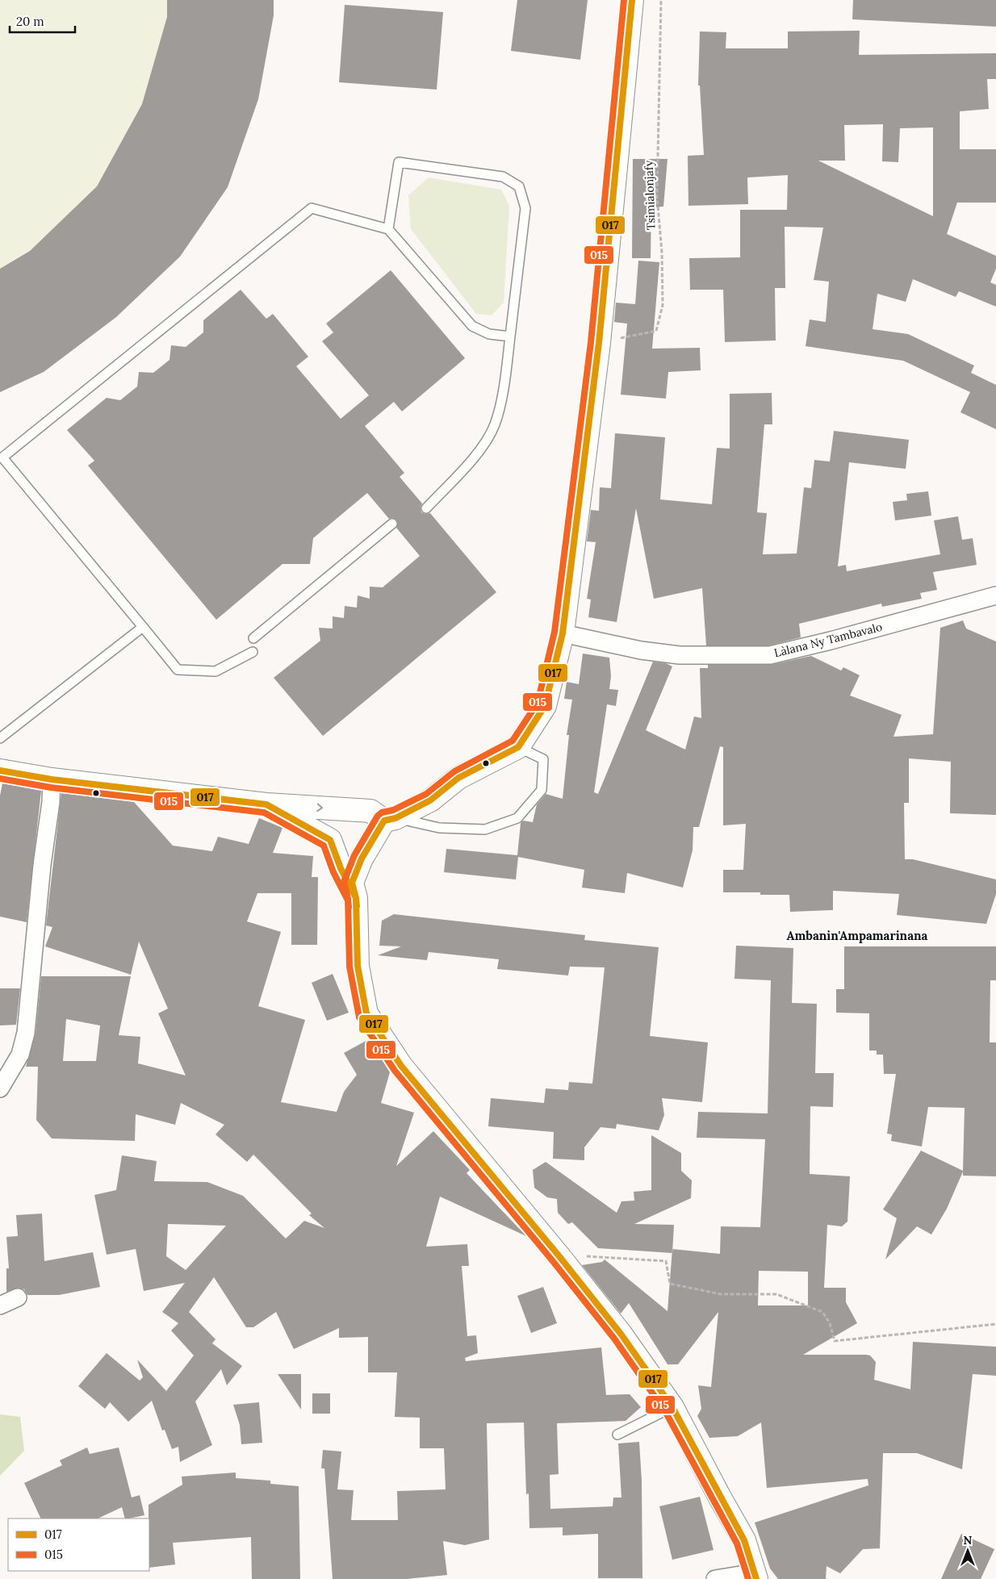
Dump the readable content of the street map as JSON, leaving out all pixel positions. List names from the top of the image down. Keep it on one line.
{"streets":{"street":["Làlana Ny Tambavalo"],"path":["Tsimialonjafy"]},"districts":["Ambanin'Ampamarinana"],"lines":["transit line 017","transit line 015"],"legend":["017","015"],"scale_bar":"20 m","north":"top"}
